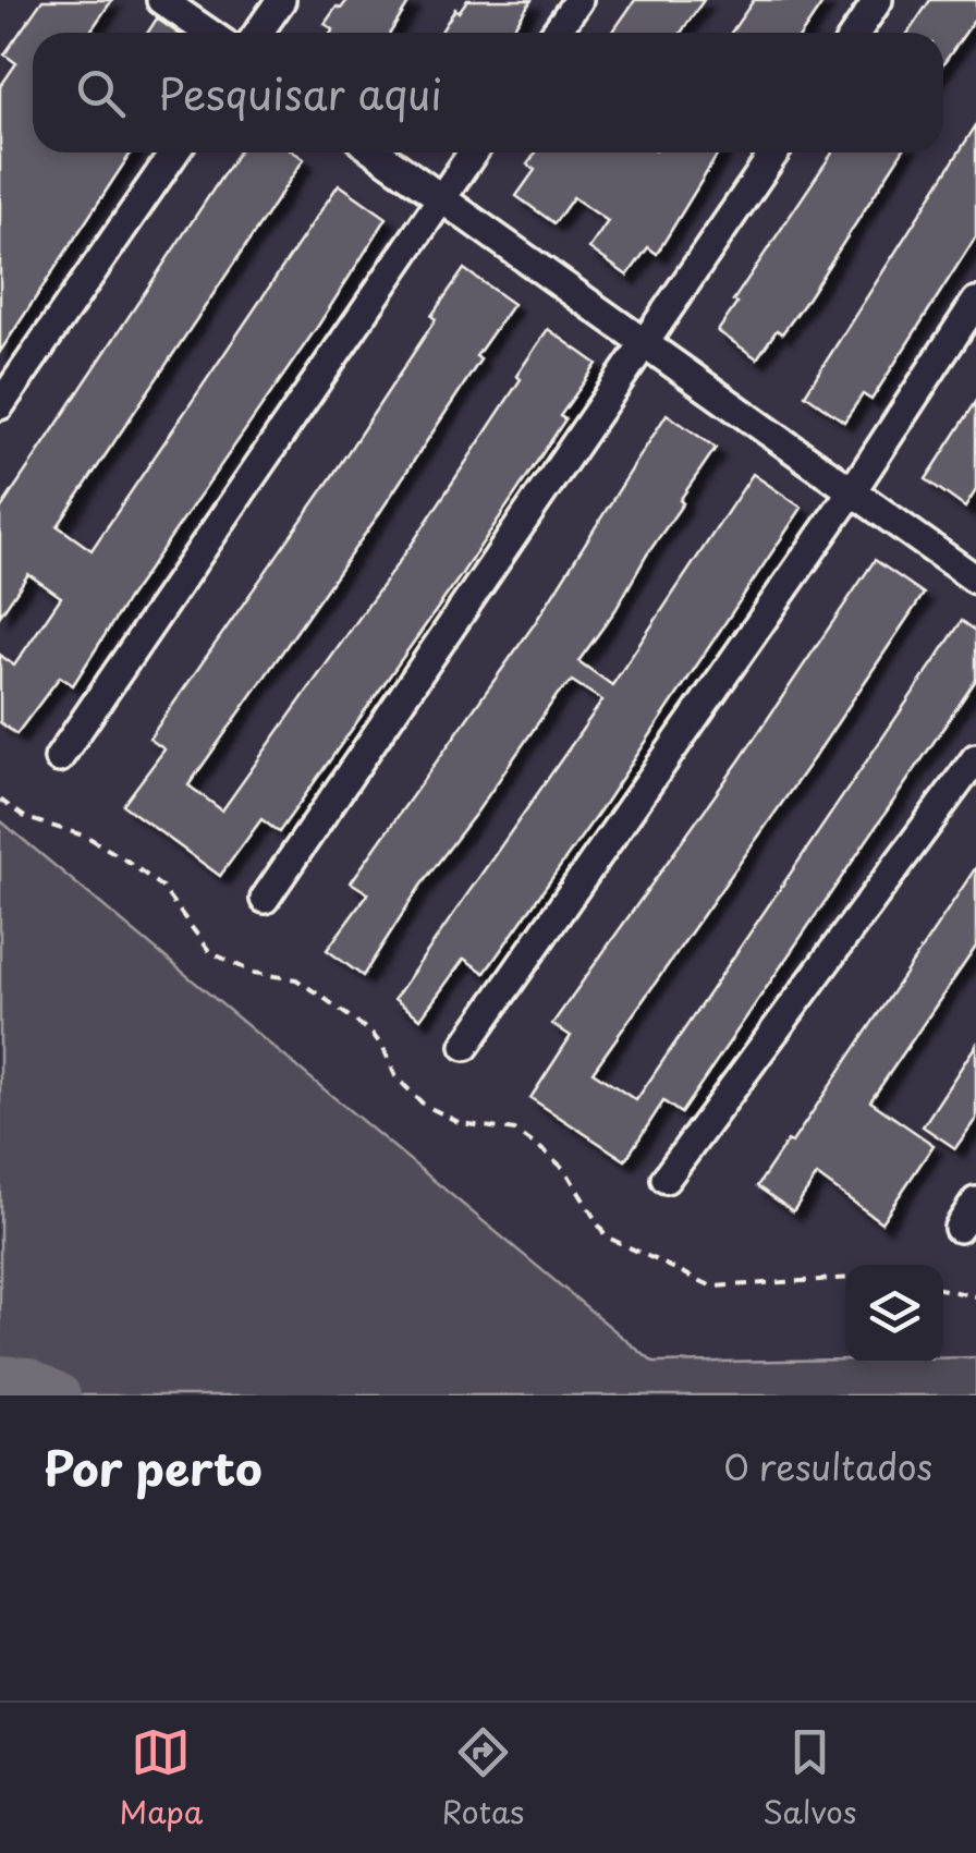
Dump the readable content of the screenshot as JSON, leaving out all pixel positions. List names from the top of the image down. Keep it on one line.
{"page":{"search":"Pesquisar aqui","heading":["Por perto","0 resultados"],"nav":["Mapa","Rotas","Salvos"]}}
